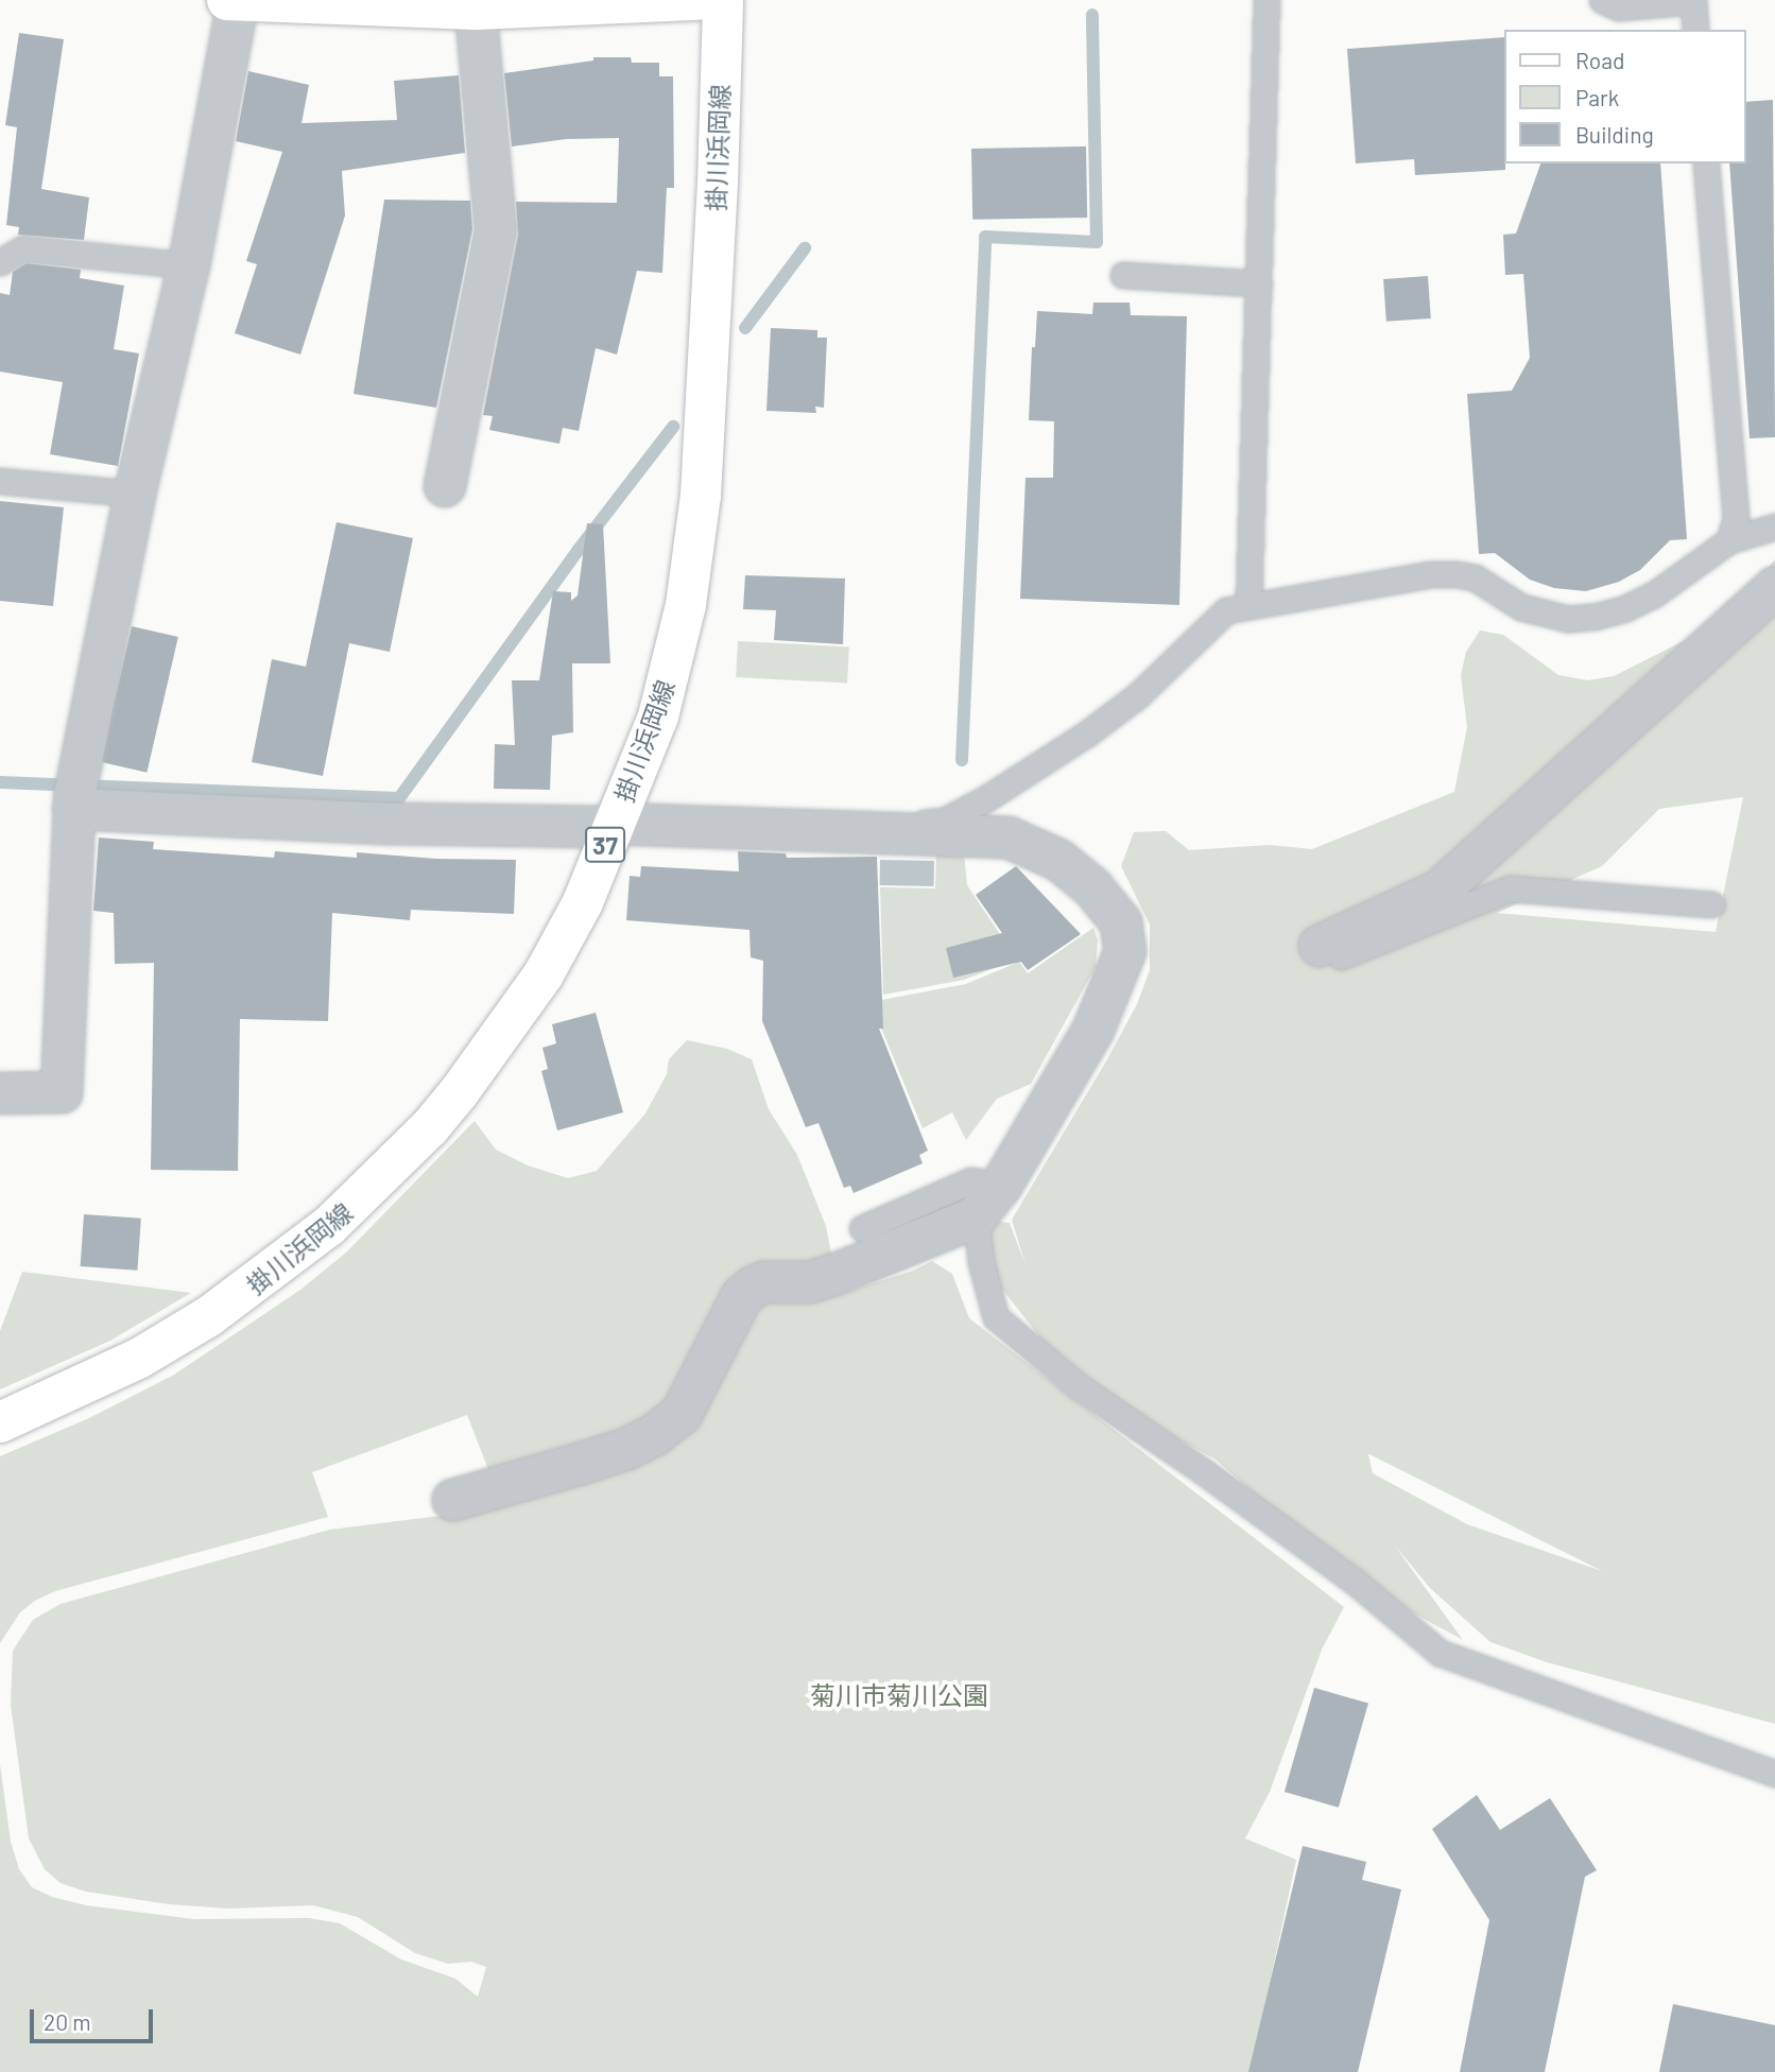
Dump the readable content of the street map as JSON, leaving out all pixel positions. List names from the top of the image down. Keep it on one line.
{"streets":{"main road":["掛川浜岡線","37"]},"parks":["菊川市菊川公園"],"legend":["Road","Park","Building"],"scale_bar":"20 m"}
